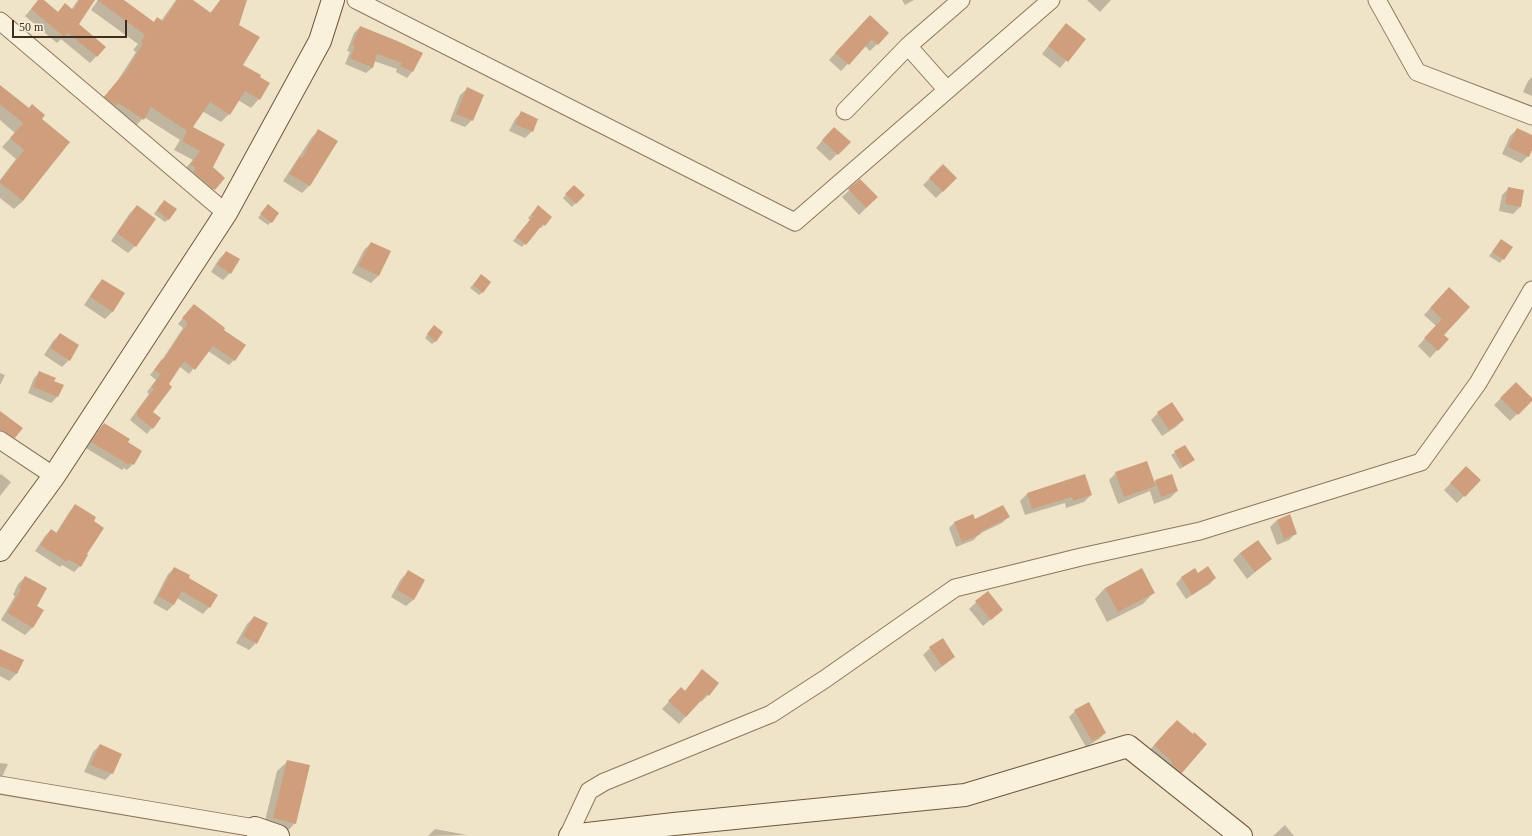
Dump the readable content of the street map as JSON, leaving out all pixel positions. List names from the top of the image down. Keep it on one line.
{"scale_bar":"50 m"}
